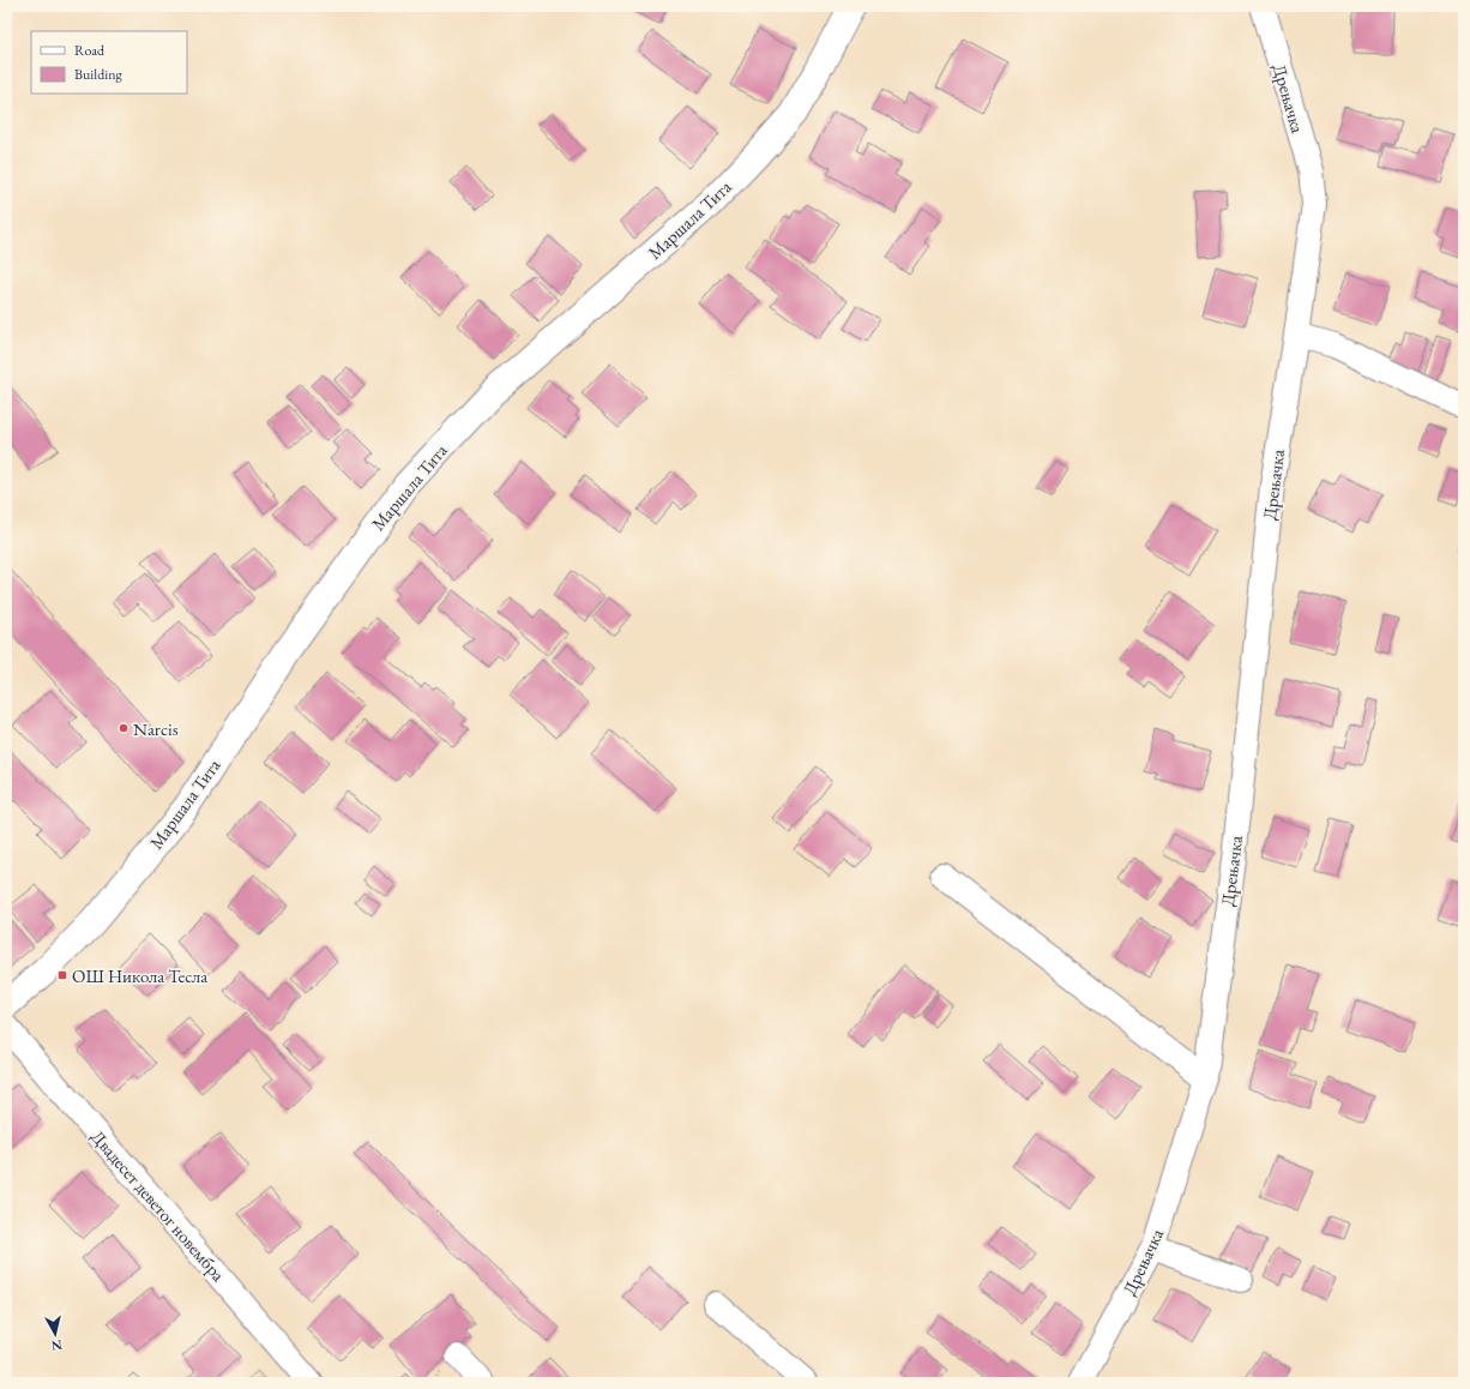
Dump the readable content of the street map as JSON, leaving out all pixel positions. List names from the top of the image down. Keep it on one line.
{"streets":{"street":["Дрењачка","Маршала Тита","Двадесет деветог новембра"]},"places":{"other":["Narcis"],"transit":["ОШ Никола Тесла"]},"legend":["Road","Building"],"north":"bottom"}
